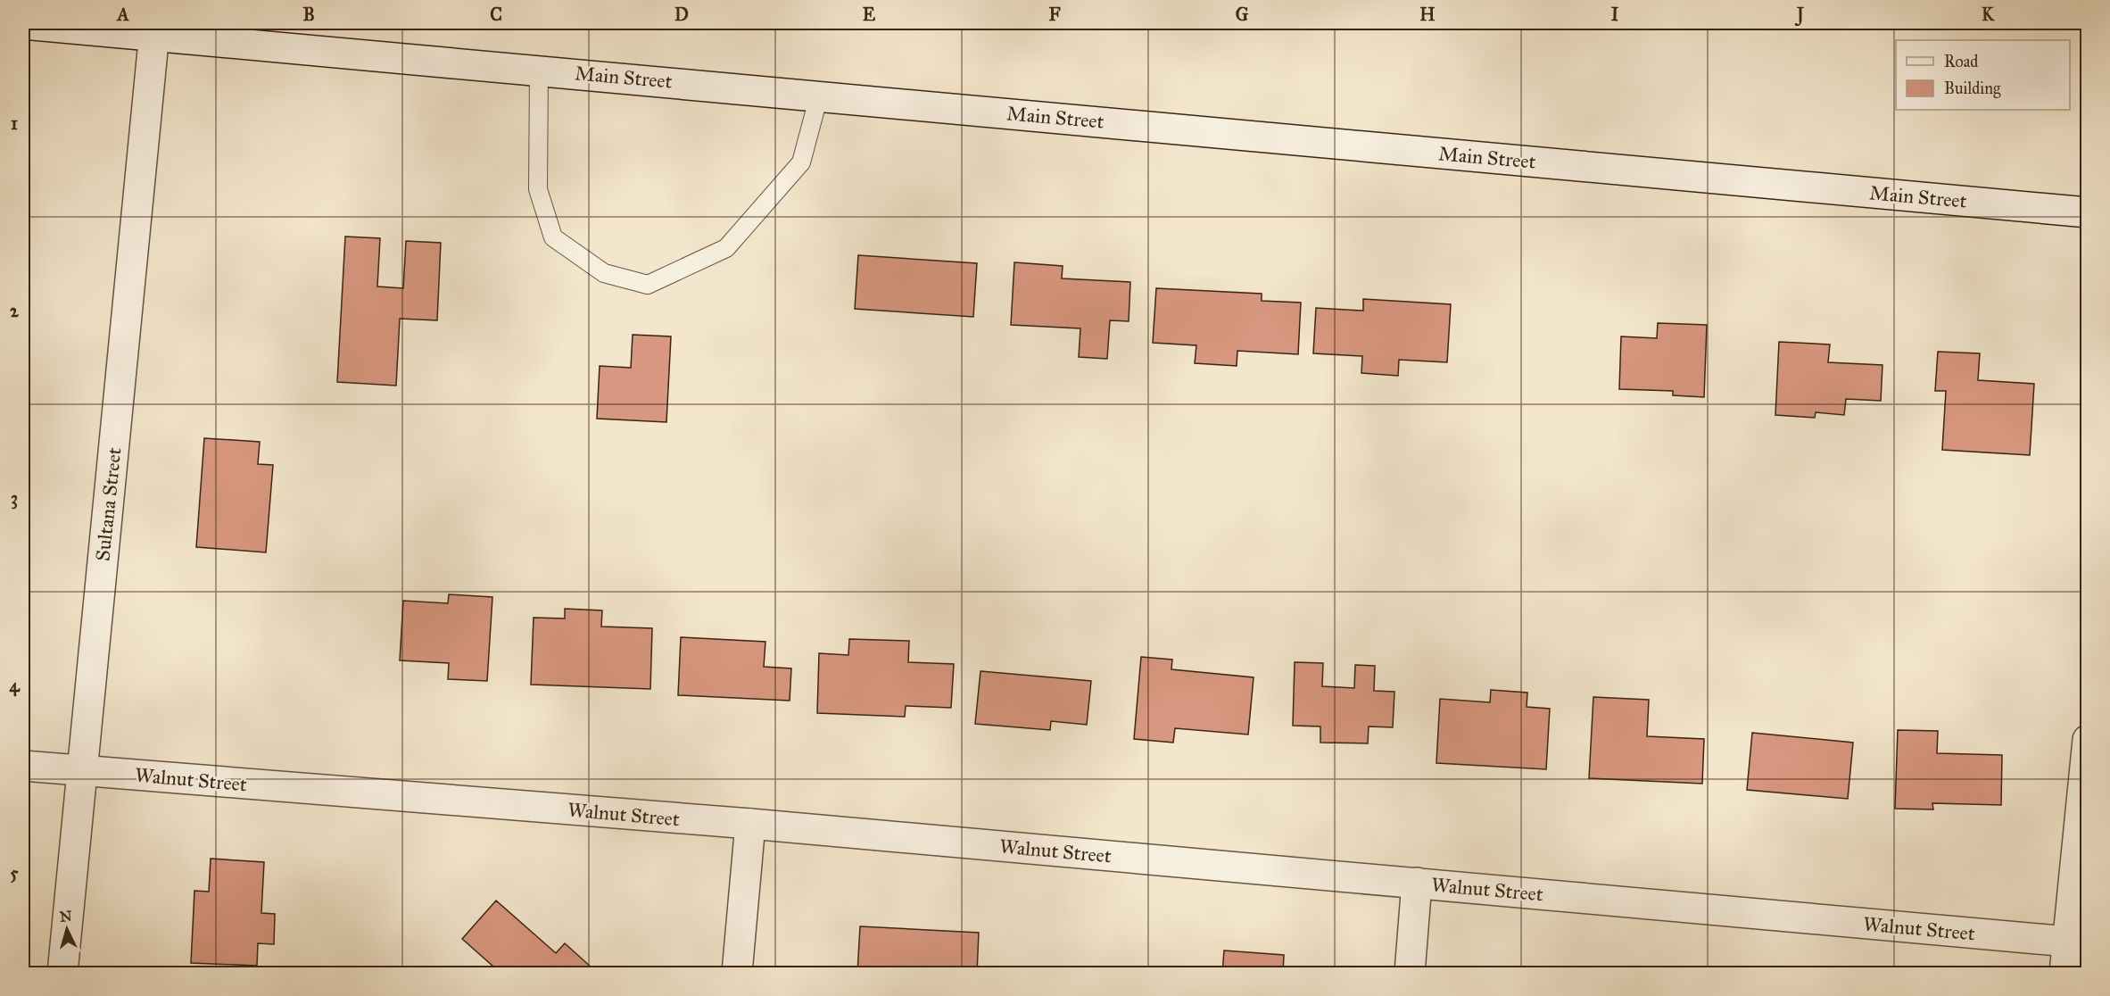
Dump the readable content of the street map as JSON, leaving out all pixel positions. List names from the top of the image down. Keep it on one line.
{"streets":{"street":["Main Street","Sultana Street","Walnut Street"]},"crossings":[["Main Street","Sultana Street"],["Sultana Street","Walnut Street"]],"legend":["Road","Building"],"north":"top","grid":{"columns":["A","B","C","D","E","F","G","H","I","J","K"],"rows":["1","2","3","4","5"]}}
